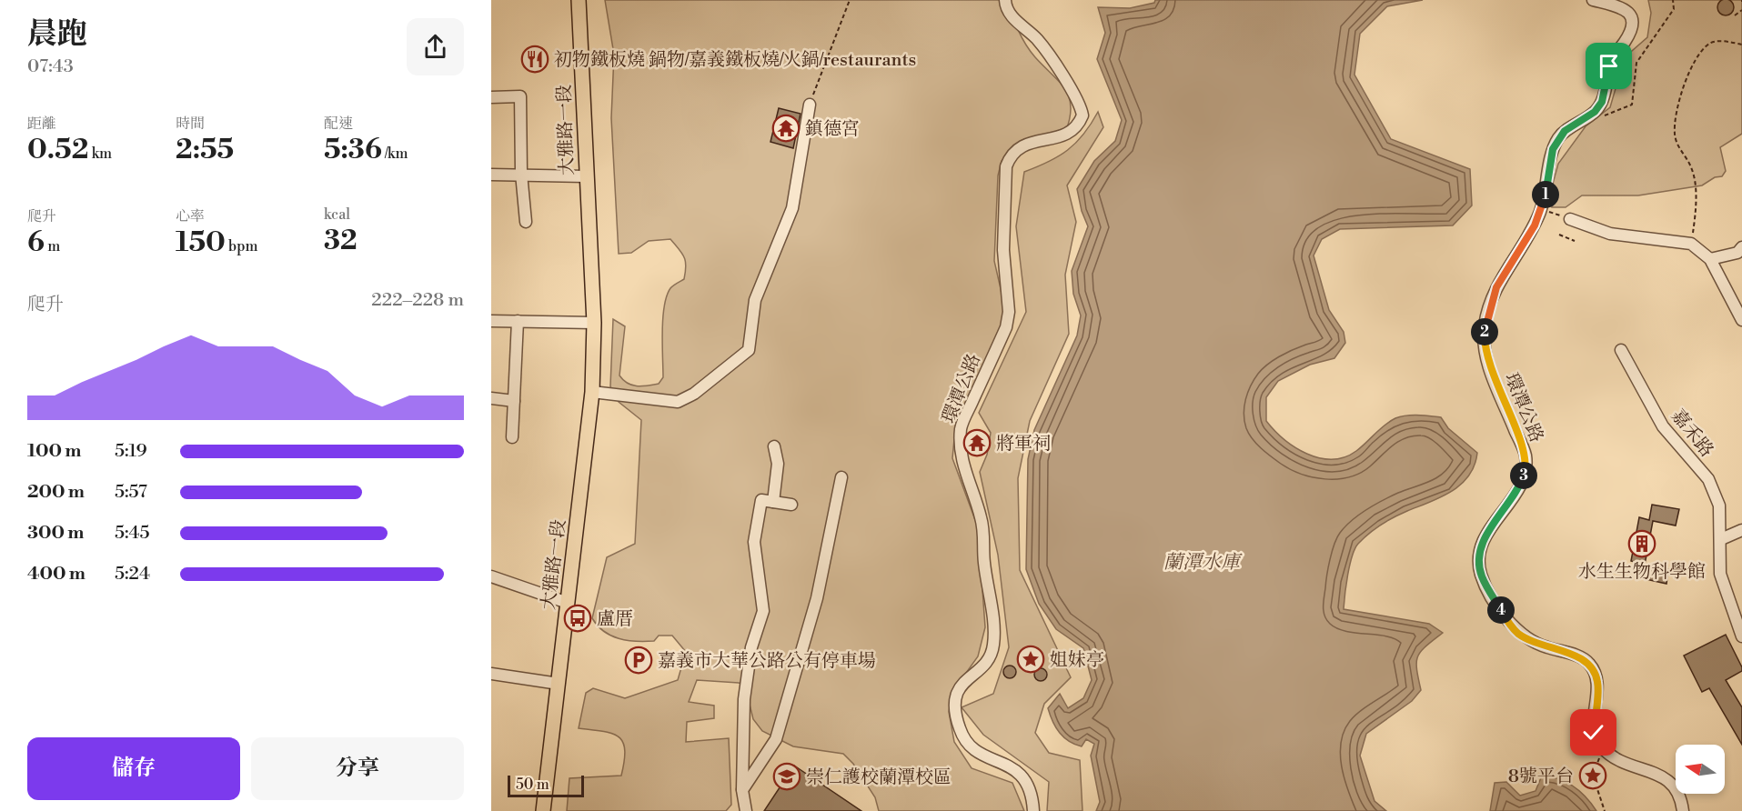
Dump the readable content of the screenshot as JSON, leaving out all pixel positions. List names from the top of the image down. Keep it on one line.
{"streets":{"main road":["大雅路一段"],"street":["環潭公路","嘉禾路"]},"water":["蘭潭水庫"],"places":{"restaurant":["初物鐵板燒 鍋物/嘉義鐵板燒/火鍋/restaurants"],"temple":["鎮德宮","將軍祠"],"building":["水生生物科學館"],"bus stop":["盧厝"],"place":["姐妹亭","8號平台"],"parking":["嘉義市大華公路公有停車場"],"school or university":["崇仁護校蘭潭校區"]},"scale_bar":"50 m","north":"left","page":{"heading":["晨跑","07:43"],"stats":[["距離","0.52 km"],["時間","2:55"],["配速","5:36 /km"],["爬升","6 m"],["心率","150 bpm"],["kcal","32"]],"pins":["1","2","3","4"],"chart":["爬升","222–228 m"],"list":[{"name":"100 m","note":"5:19"},{"name":"200 m","note":"5:57"},{"name":"300 m","note":"5:45"},{"name":"400 m","note":"5:24"}],"buttons":["儲存","分享"],"scale":"50 m"}}
